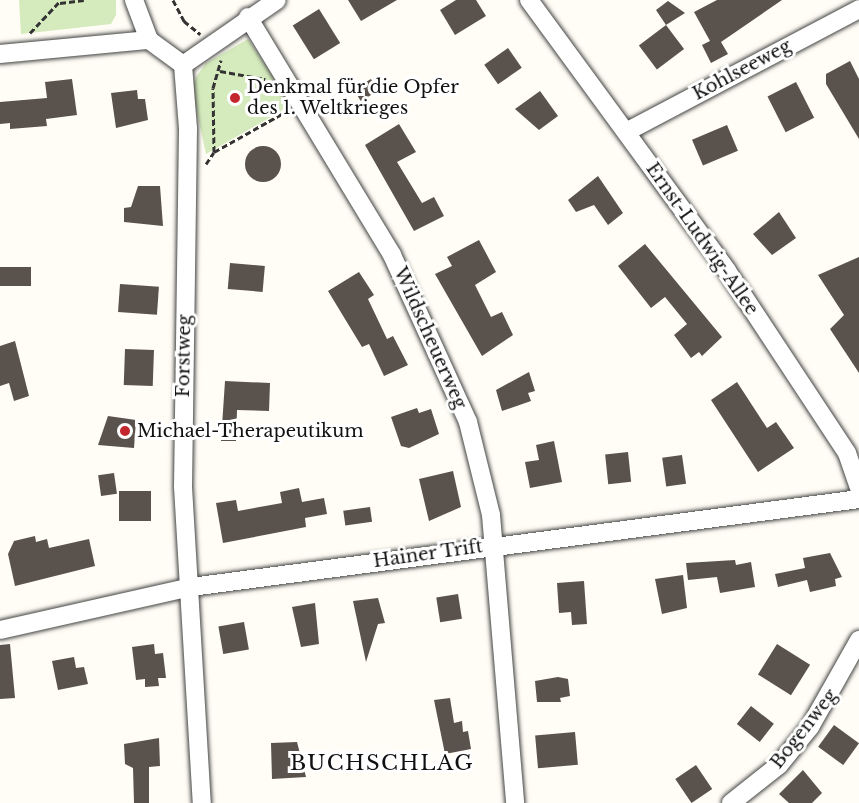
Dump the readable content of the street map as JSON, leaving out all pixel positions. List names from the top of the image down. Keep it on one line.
{"streets":{"street":["Kohlseeweg","Ernst-Ludwig-Allee","Wildscheuerweg","Forstweg","Hainer Trift","Bogenweg"]},"crossings":[["Kohlseeweg","Ernst-Ludwig-Allee"],["Wildscheuerweg","Hainer Trift"],["Forstweg","Hainer Trift"]],"districts":["BUCHSCHLAG"],"places":["Denkmal für die Opfer des 1. Weltkrieges","Michael-Therapeutikum"]}
